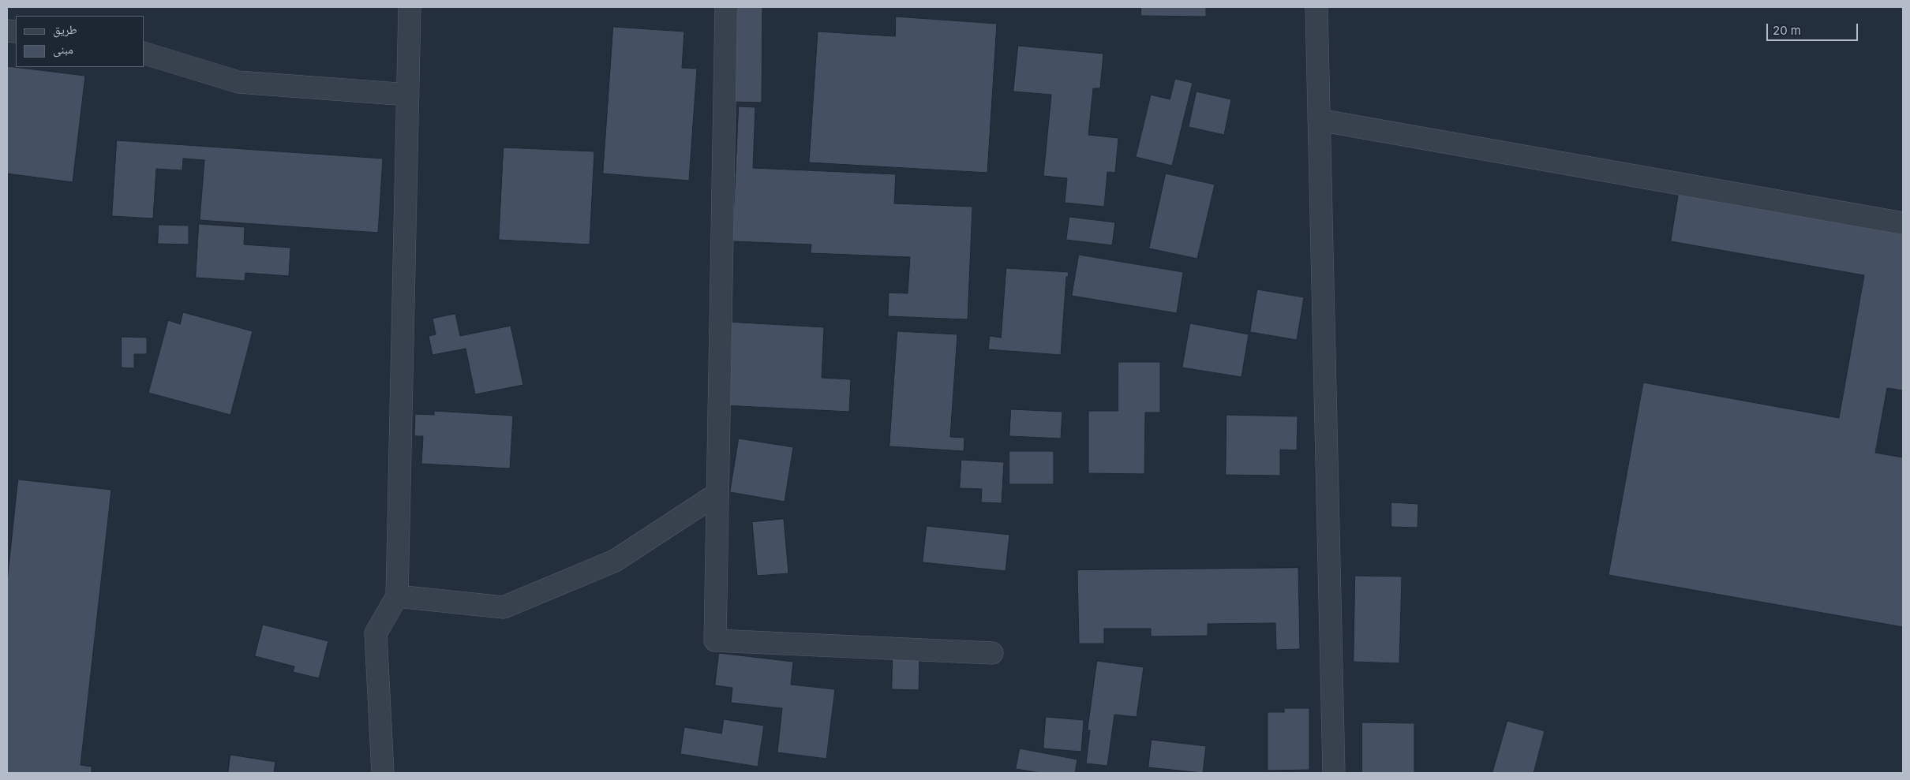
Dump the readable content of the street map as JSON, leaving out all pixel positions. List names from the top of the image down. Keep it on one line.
{"legend":["طريق","مبنى"],"scale_bar":"20 m"}
